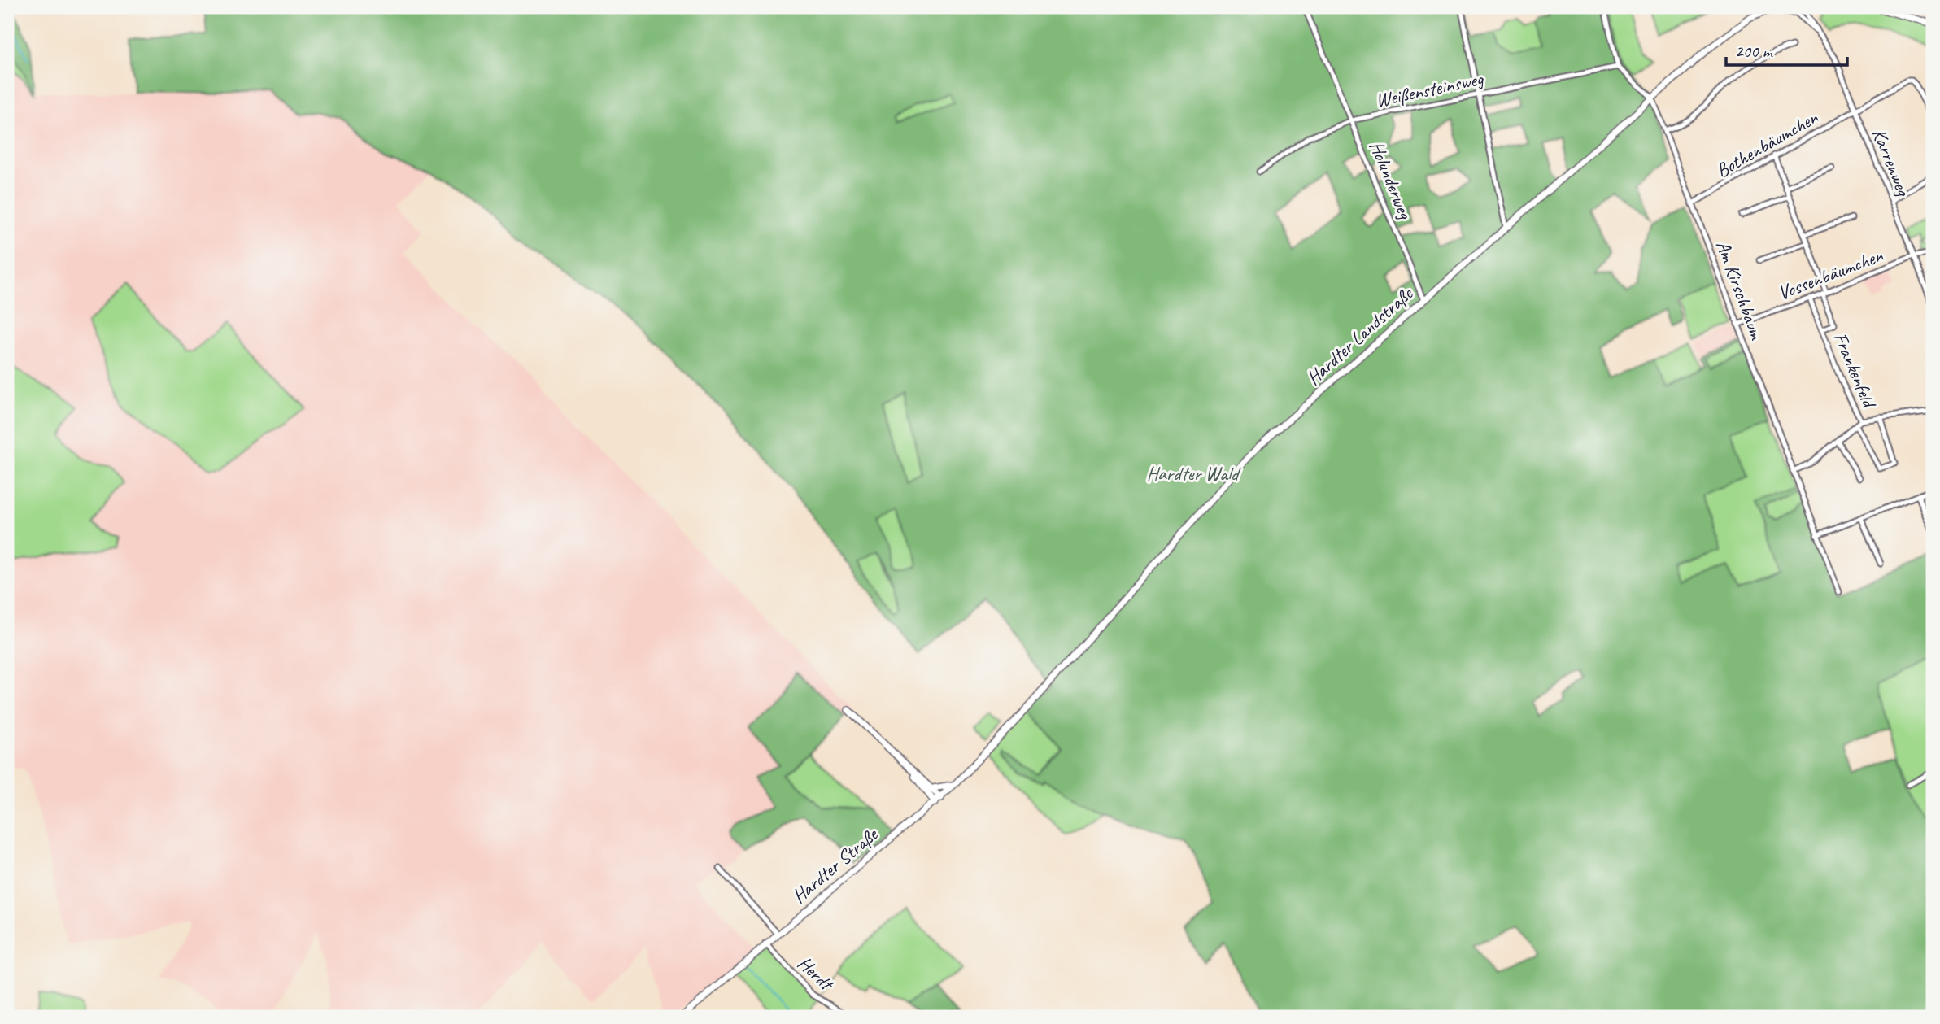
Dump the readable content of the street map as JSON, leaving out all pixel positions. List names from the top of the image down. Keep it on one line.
{"streets":{"main road":["Hardter Landstraße","Hardter Straße"],"street":["Weißensteinsweg","Bothenbäumchen","Karrenweg","Holunderweg","Vossenbäumchen","Am Kirschbaum","Frankenfeld","Herdt"]},"crossings":[["Weißensteinsweg","Holunderweg"],["Weißensteinsweg","Am Kirschbaum"],["Bothenbäumchen","Karrenweg"],["Bothenbäumchen","Am Kirschbaum"],["Karrenweg","Vossenbäumchen"],["Holunderweg","Hardter Landstraße"],["Vossenbäumchen","Am Kirschbaum"],["Vossenbäumchen","Frankenfeld"],["Am Kirschbaum","Hardter Landstraße"],["Hardter Landstraße","Hardter Straße"],["Hardter Straße","Herdt"]],"parks":["Hardter Wald"],"scale_bar":"200 m"}
